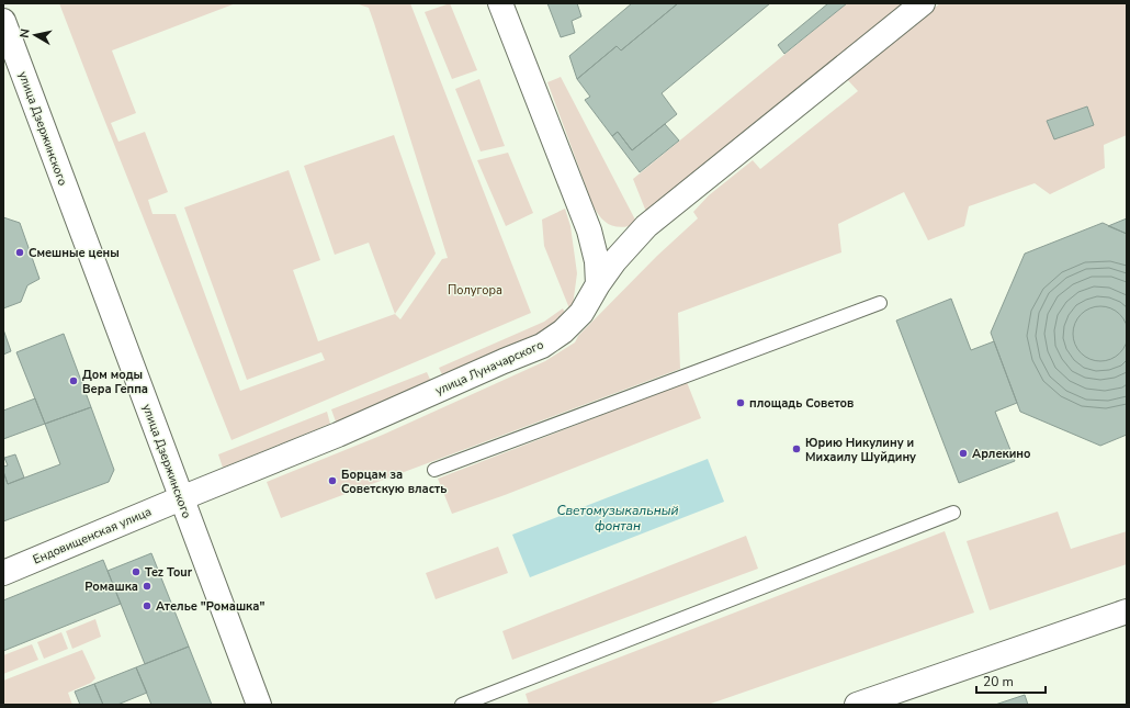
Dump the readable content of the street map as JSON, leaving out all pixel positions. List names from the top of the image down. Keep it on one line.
{"streets":{"street":["улица Дзержинского","улица Луначарского","Ендовищенская улица"]},"crossings":[["улица Дзержинского","улица Луначарского"],["улица Дзержинского","Ендовищенская улица"],["улица Луначарского","Ендовищенская улица"]],"water":["Светомузыкальный фонтан"],"parks":["Полугора"],"places":["Смешные цены","Дом моды Вера Геппа","площадь Советов","Юрию Никулину и Михаилу Шуйдину","Арлекино","Борцам за Советскую власть","Tez Tour","Ромашка","Ателье \"Ромашка\""],"scale_bar":"20 m","north":"left"}
